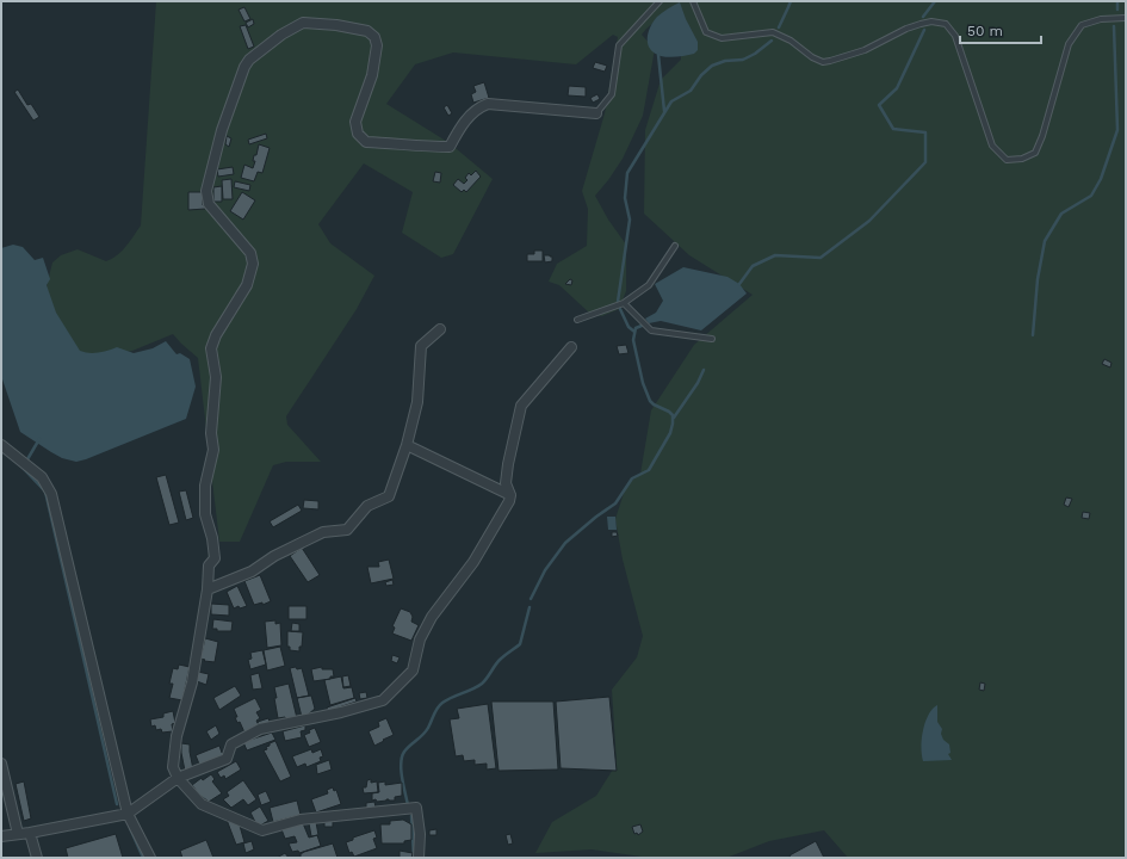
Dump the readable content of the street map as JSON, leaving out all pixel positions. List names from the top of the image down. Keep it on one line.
{"scale_bar":"50 m"}
